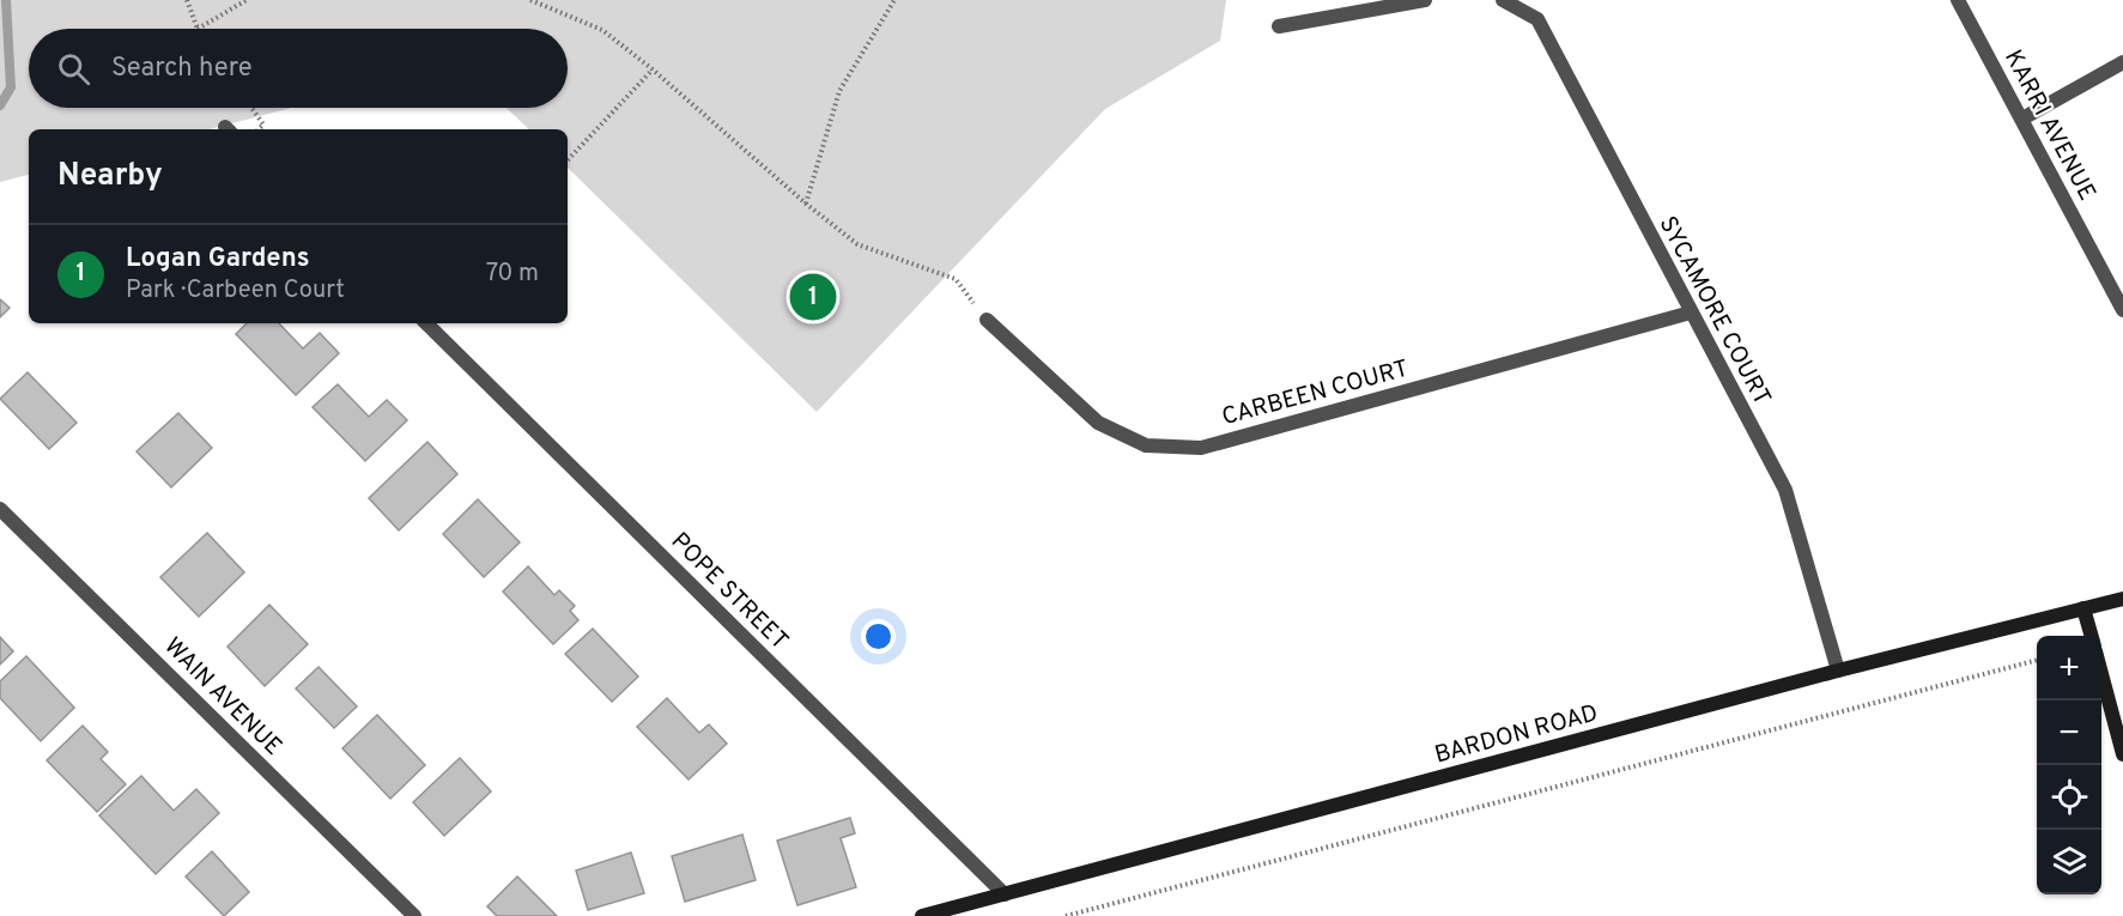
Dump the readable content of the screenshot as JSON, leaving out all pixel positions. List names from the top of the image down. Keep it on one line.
{"streets":{"street":["KARRI AVENUE","SYCAMORE COURT","CARBEEN COURT","POPE STREET","WAIN AVENUE","BARDON ROAD"]},"crossings":[["SYCAMORE COURT","CARBEEN COURT"],["SYCAMORE COURT","BARDON ROAD"],["POPE STREET","BARDON ROAD"]],"page":{"search":"Search here","heading":"Nearby","list":[{"mark":"1","name":"Logan Gardens","note":"Park · Carbeen Court","value":"70 m"}],"pins":"1","map_buttons":["+","−"]}}
